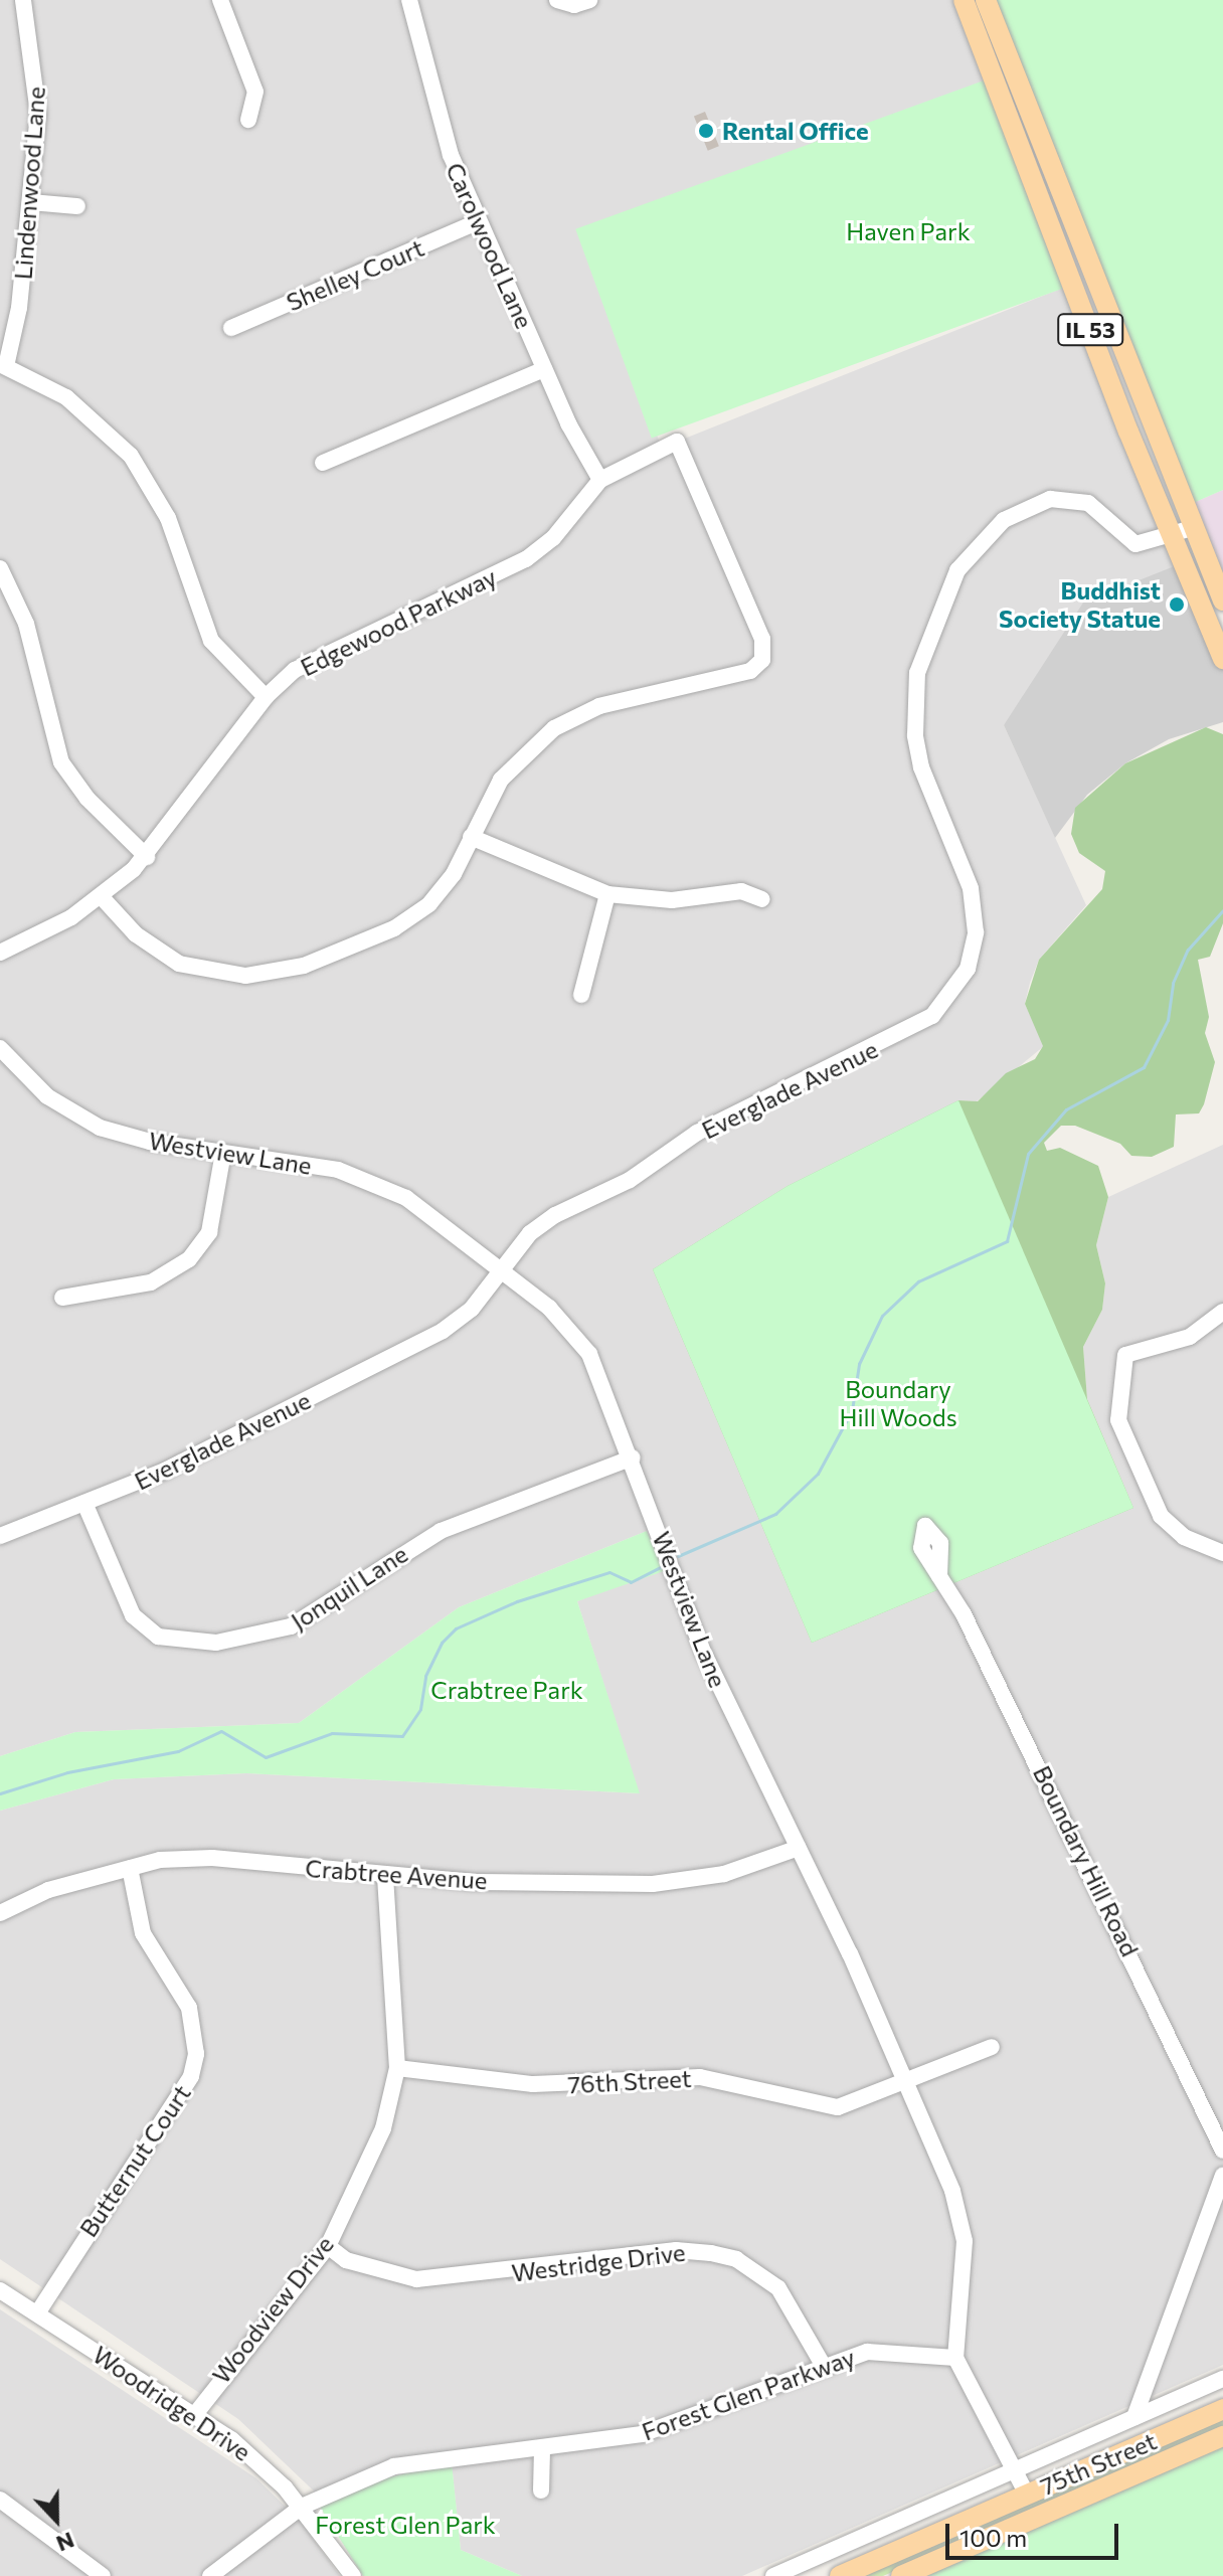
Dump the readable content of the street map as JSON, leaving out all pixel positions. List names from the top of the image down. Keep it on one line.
{"streets":{"main road":["IL 53","75th Street"],"street":["Lindenwood Lane","Carolwood Lane","Shelley Court","Edgewood Parkway","Everglade Avenue","Westview Lane","Jonquil Lane","Boundary Hill Road","Crabtree Avenue","76th Street","Butternut Court","Westridge Drive","Woodview Drive","Forest Glen Parkway","Woodridge Drive"]},"crossings":[["Carolwood Lane","Shelley Court"],["Carolwood Lane","Edgewood Parkway"],["IL 53","Everglade Avenue"],["Everglade Avenue","Westview Lane"],["Everglade Avenue","Jonquil Lane"],["Westview Lane","Jonquil Lane"],["Westview Lane","Crabtree Avenue"],["Westview Lane","76th Street"],["Westview Lane","Forest Glen Parkway"],["Crabtree Avenue","Butternut Court"],["Crabtree Avenue","Woodview Drive"],["76th Street","Woodview Drive"],["Butternut Court","Woodridge Drive"],["Westridge Drive","Woodview Drive"],["Westridge Drive","Forest Glen Parkway"],["Woodview Drive","Woodridge Drive"],["Forest Glen Parkway","Woodridge Drive"]],"parks":["Haven Park","Boundary Hill Woods","Crabtree Park","Forest Glen Park"],"places":["Rental Office","Buddhist Society Statue"],"scale_bar":"100 m","north":"bottom"}
